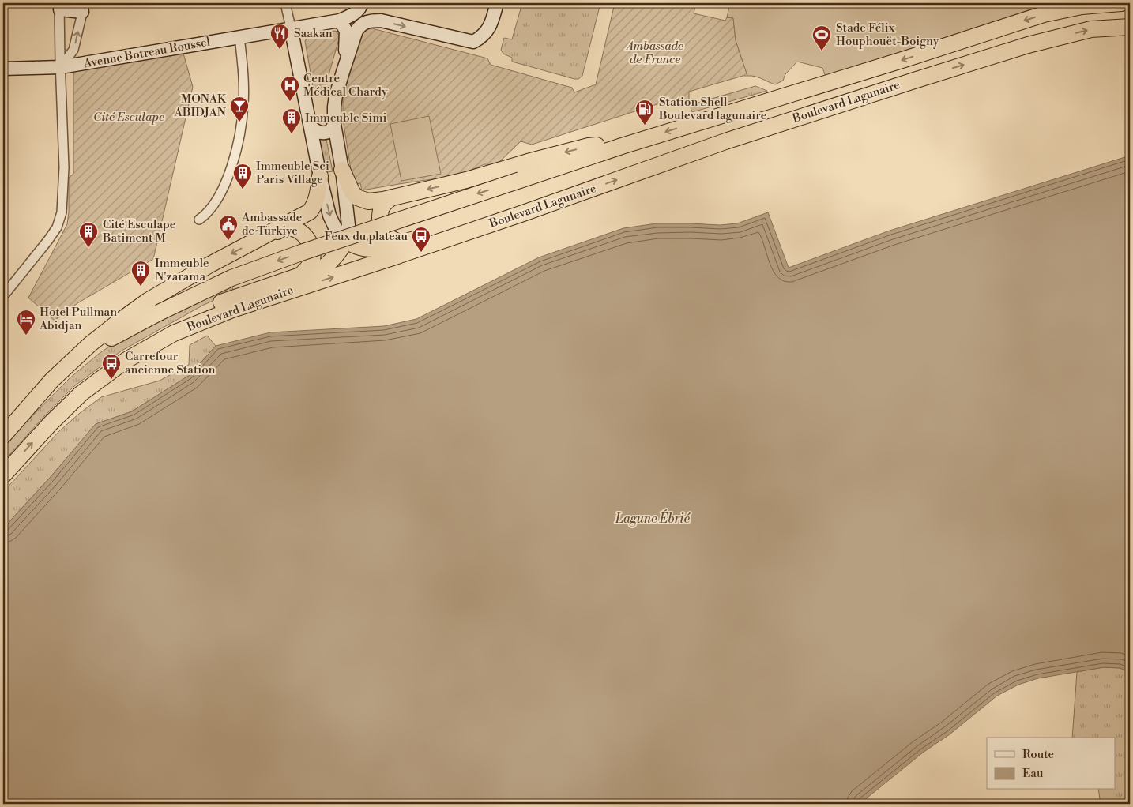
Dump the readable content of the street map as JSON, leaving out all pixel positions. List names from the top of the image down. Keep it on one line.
{"streets":{"highway":["Boulevard Lagunaire"],"street":["Avenue Botreau Roussel"]},"water":["Lagune Ébrié"],"parks":["Ambassade de France","Cité Esculape"],"places":{"restaurant":["Saakan"],"sports":["Stade Félix Houphouët-Boigny"],"hospital":["Centre Médical Chardy"],"bar":["MONAK ABIDJAN"],"fuel station":["Station Shell Boulevard lagunaire"],"building":["Immeuble Simi","Immeuble Sci Paris Village","Cité Esculape Batiment M","Immeuble N'zarama"],"public building":["Ambassade de Türkiye"],"bus stop":["Feux du plateau","Carrefour ancienne Station"],"hotel":["Hotel Pullman Abidjan"]},"legend":["Route","Eau"]}
